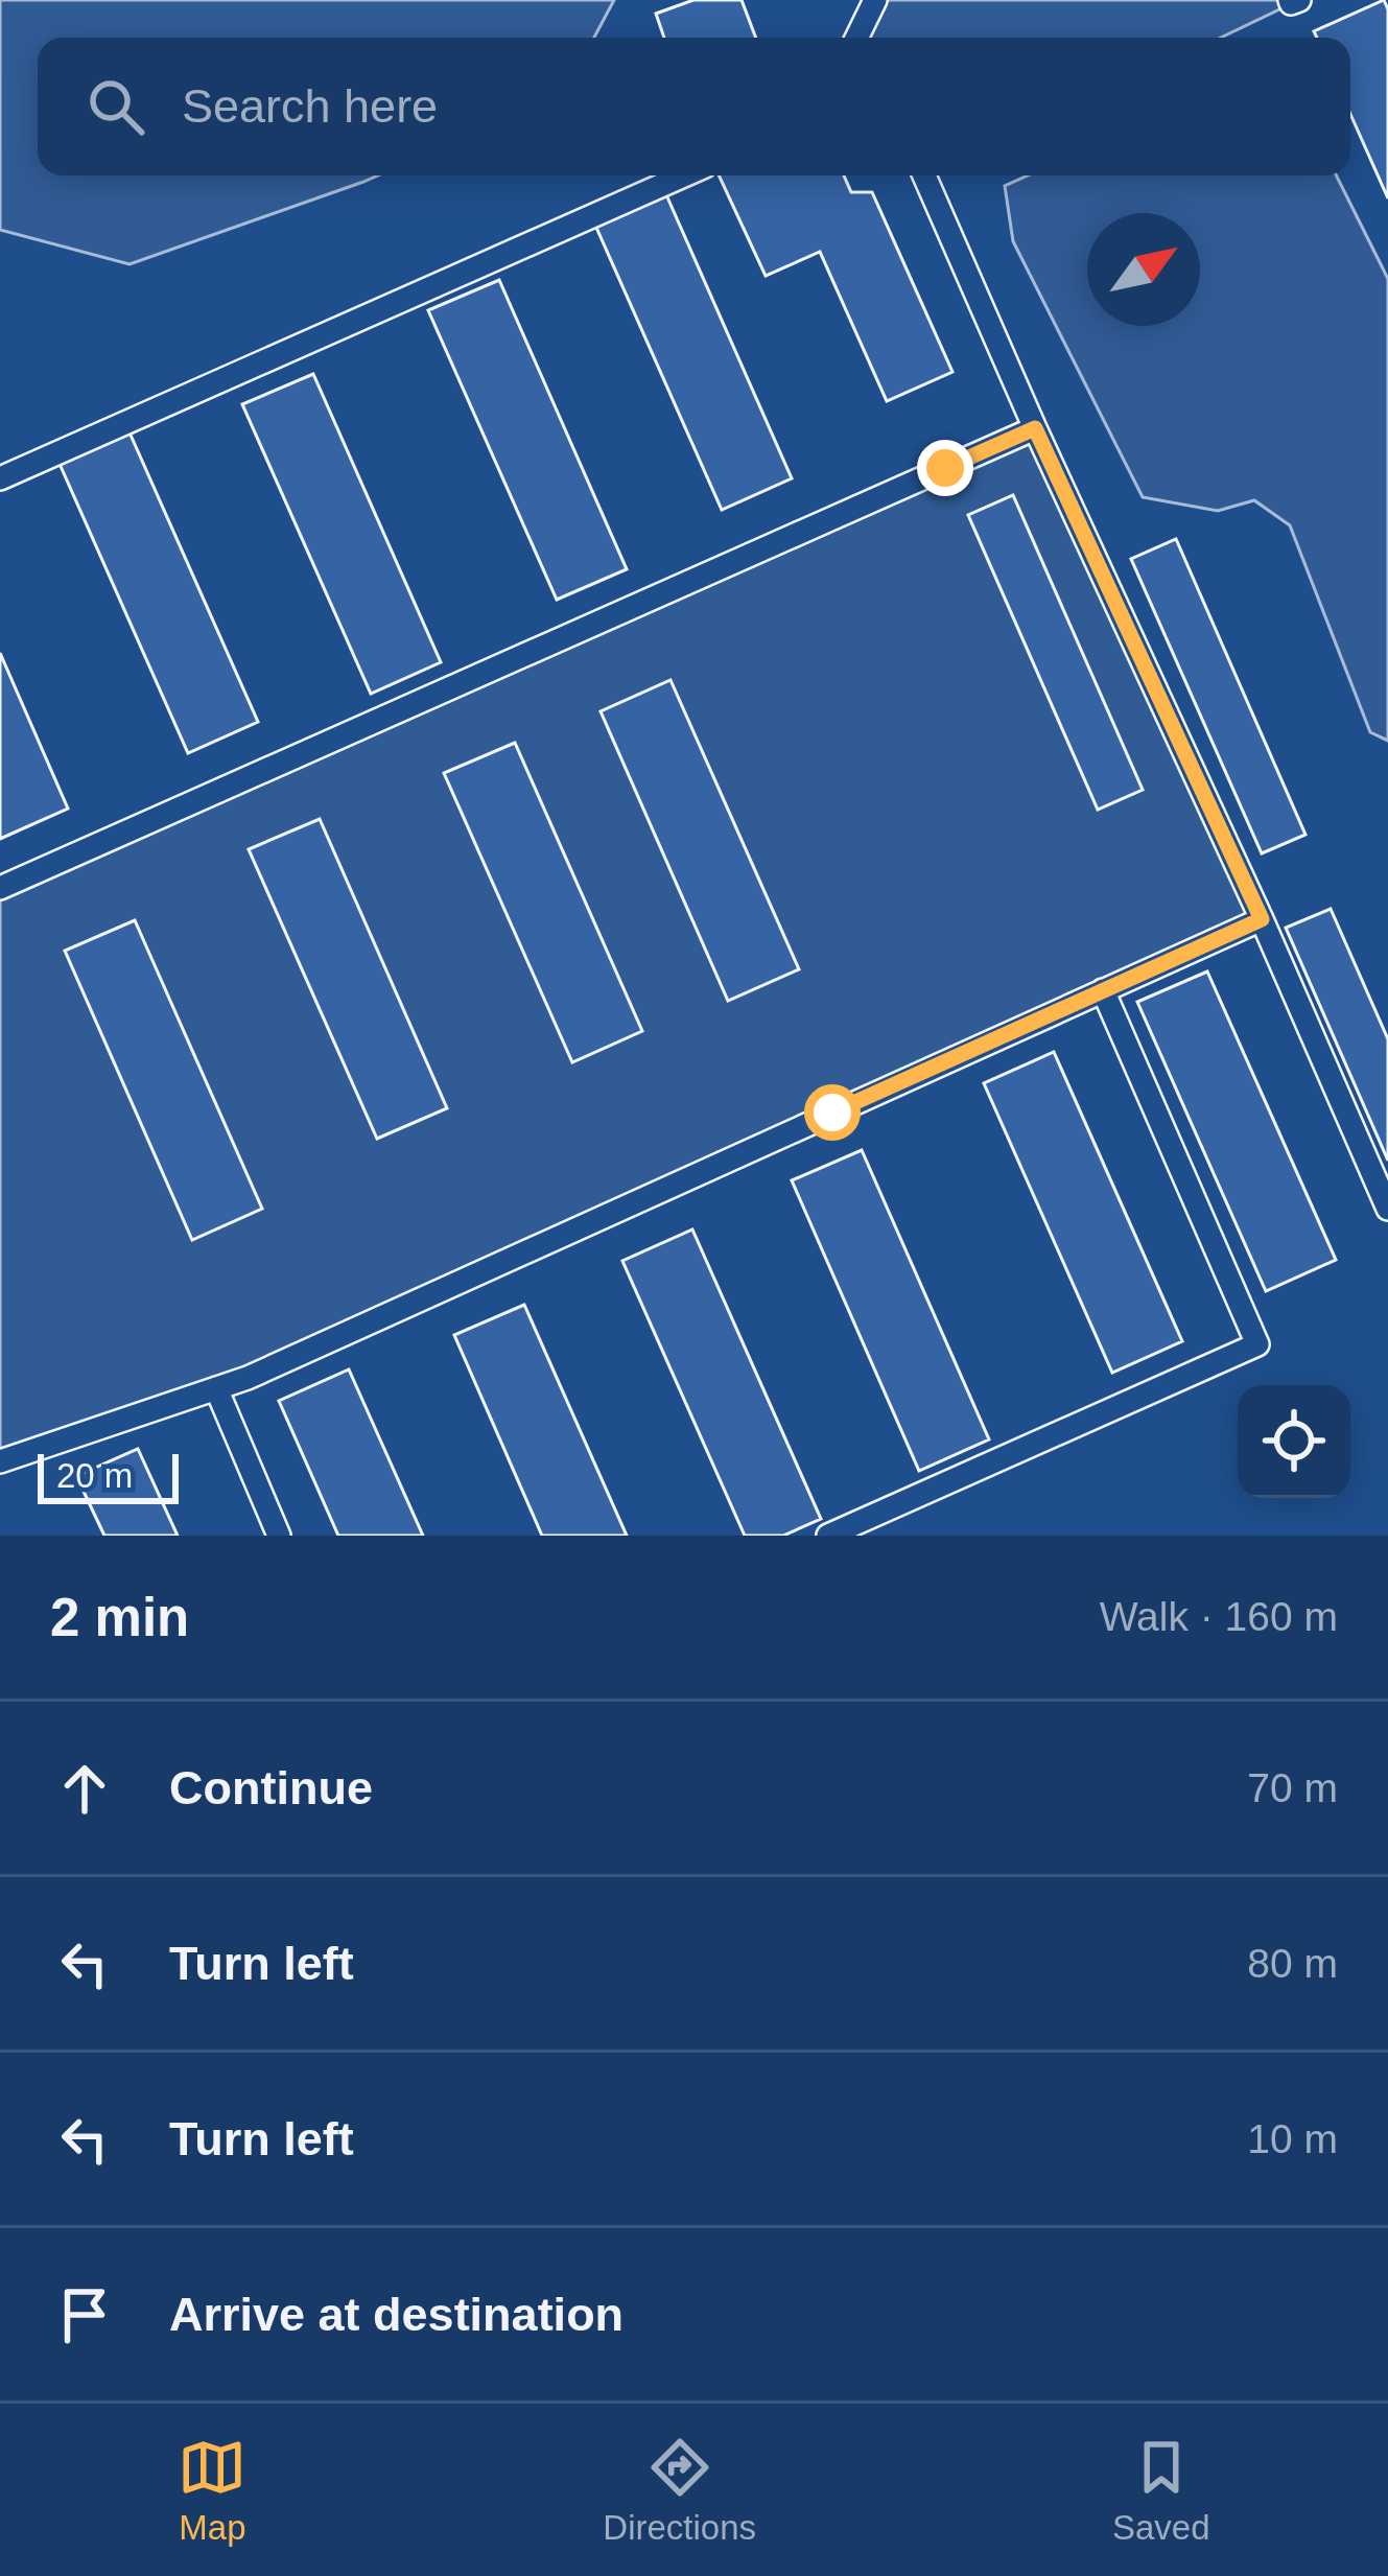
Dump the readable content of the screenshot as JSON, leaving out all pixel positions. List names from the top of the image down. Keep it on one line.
{"scale_bar":"20 m","north":"top right","page":{"search":"Search here","scale":"20 m","heading":["2 min","Walk · 160 m"],"list":[["Continue","70 m"],["Turn left","80 m"],["Turn left","10 m"],"Arrive at destination"],"nav":["Map","Directions","Saved"]}}
